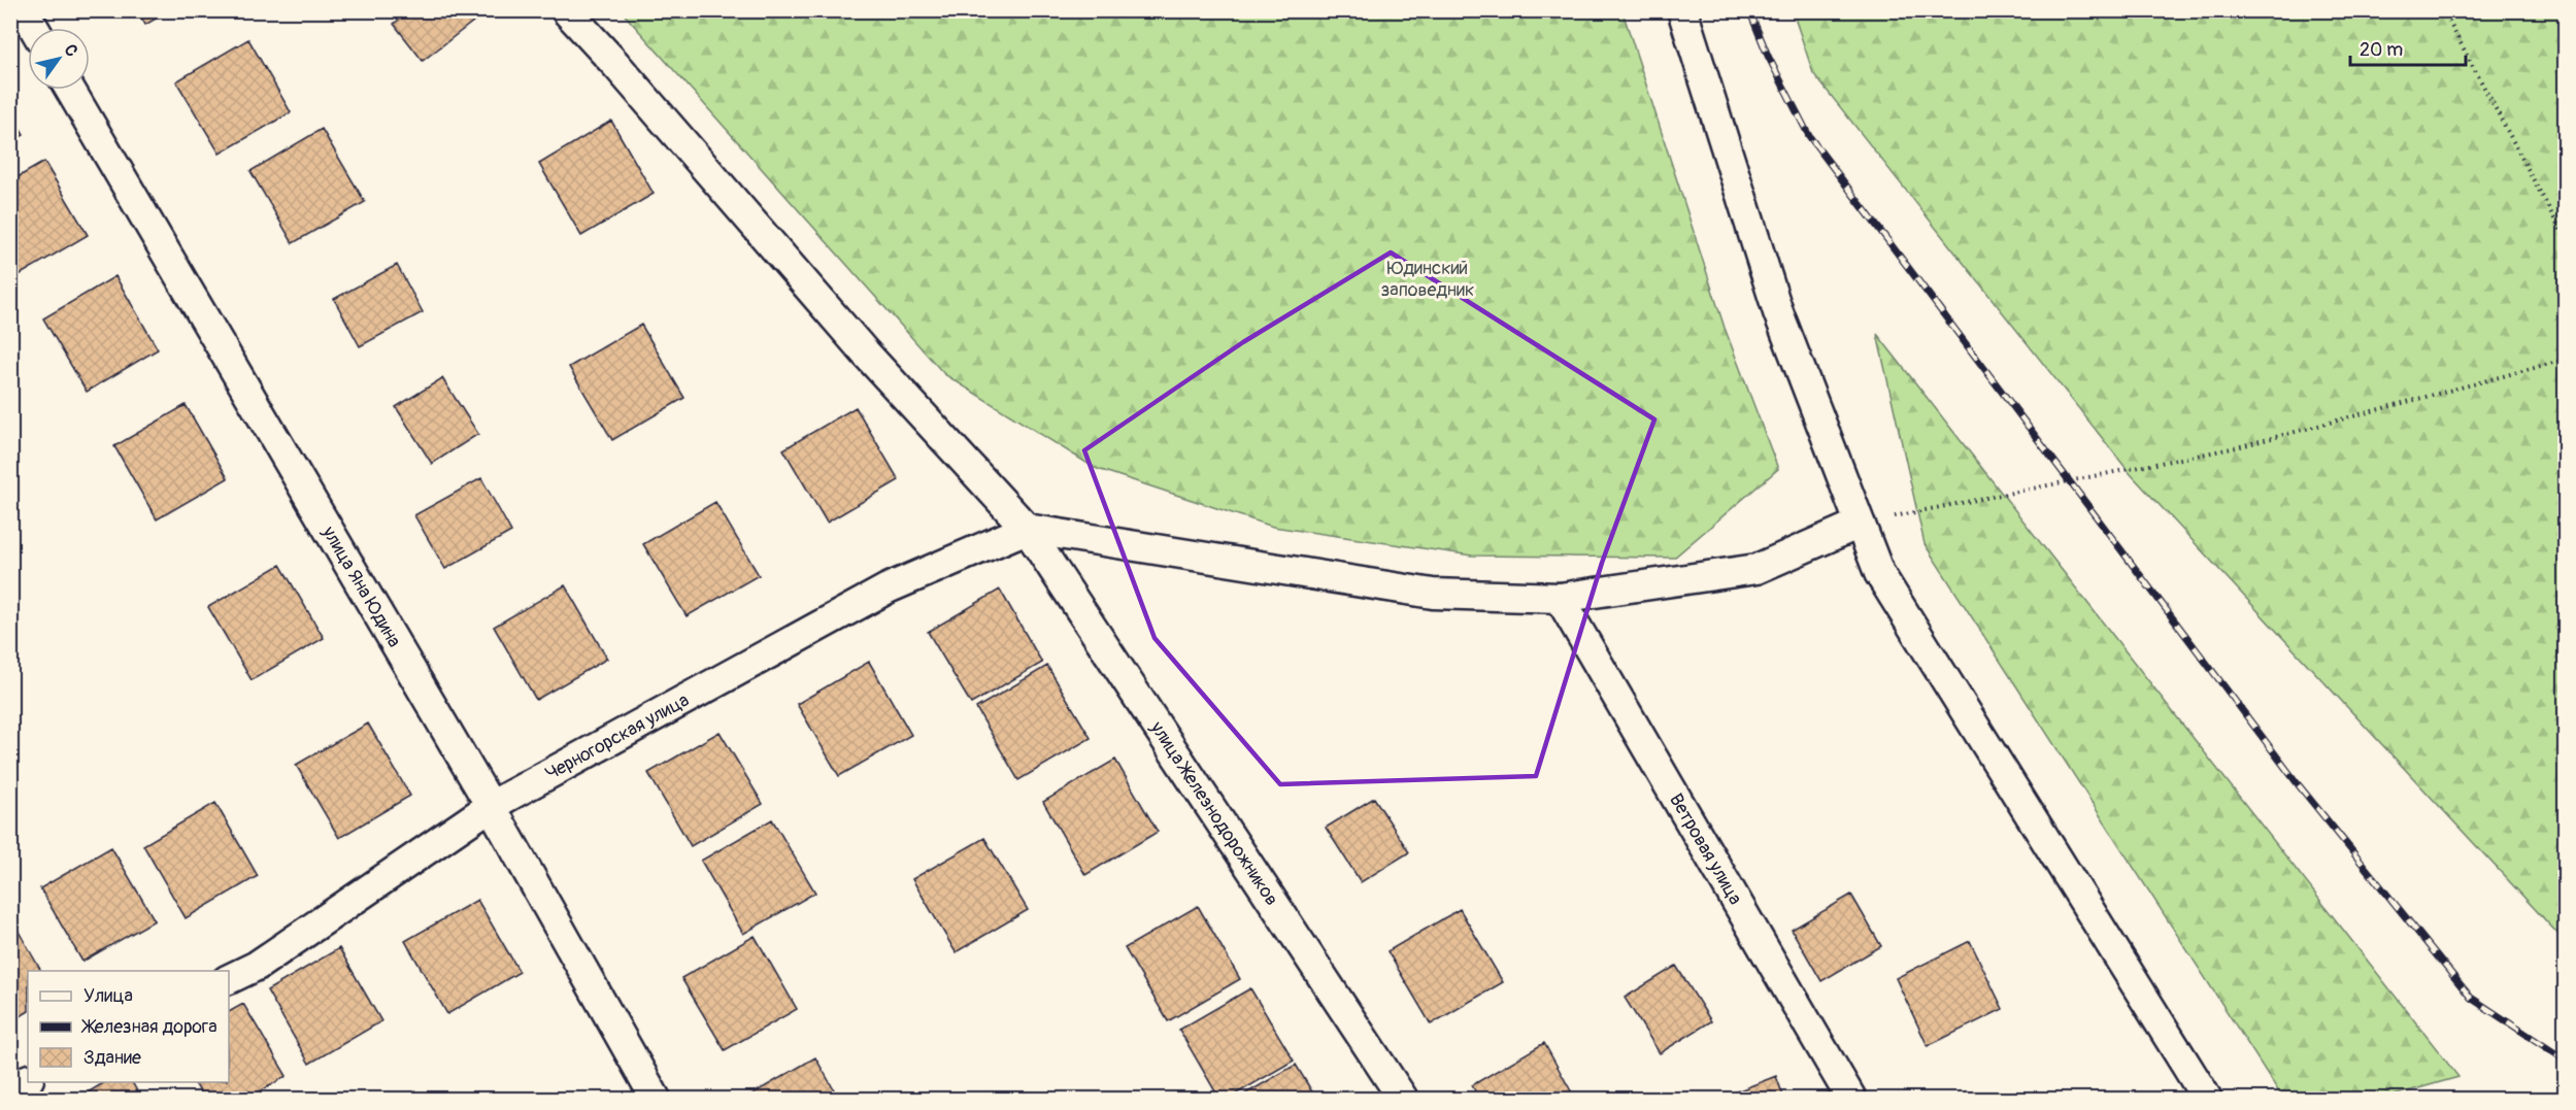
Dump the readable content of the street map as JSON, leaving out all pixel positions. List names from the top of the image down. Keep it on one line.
{"streets":{"street":["улица Яна Юдина","Черногорская улица","улица Железнодорожников","Ветровая улица"]},"crossings":[["улица Яна Юдина","Черногорская улица"],["Черногорская улица","улица Железнодорожников"]],"parks":["Юдинский заповедник"],"legend":["Улица","Железная дорога","Здание"],"scale_bar":"20 m","north":"top right"}
